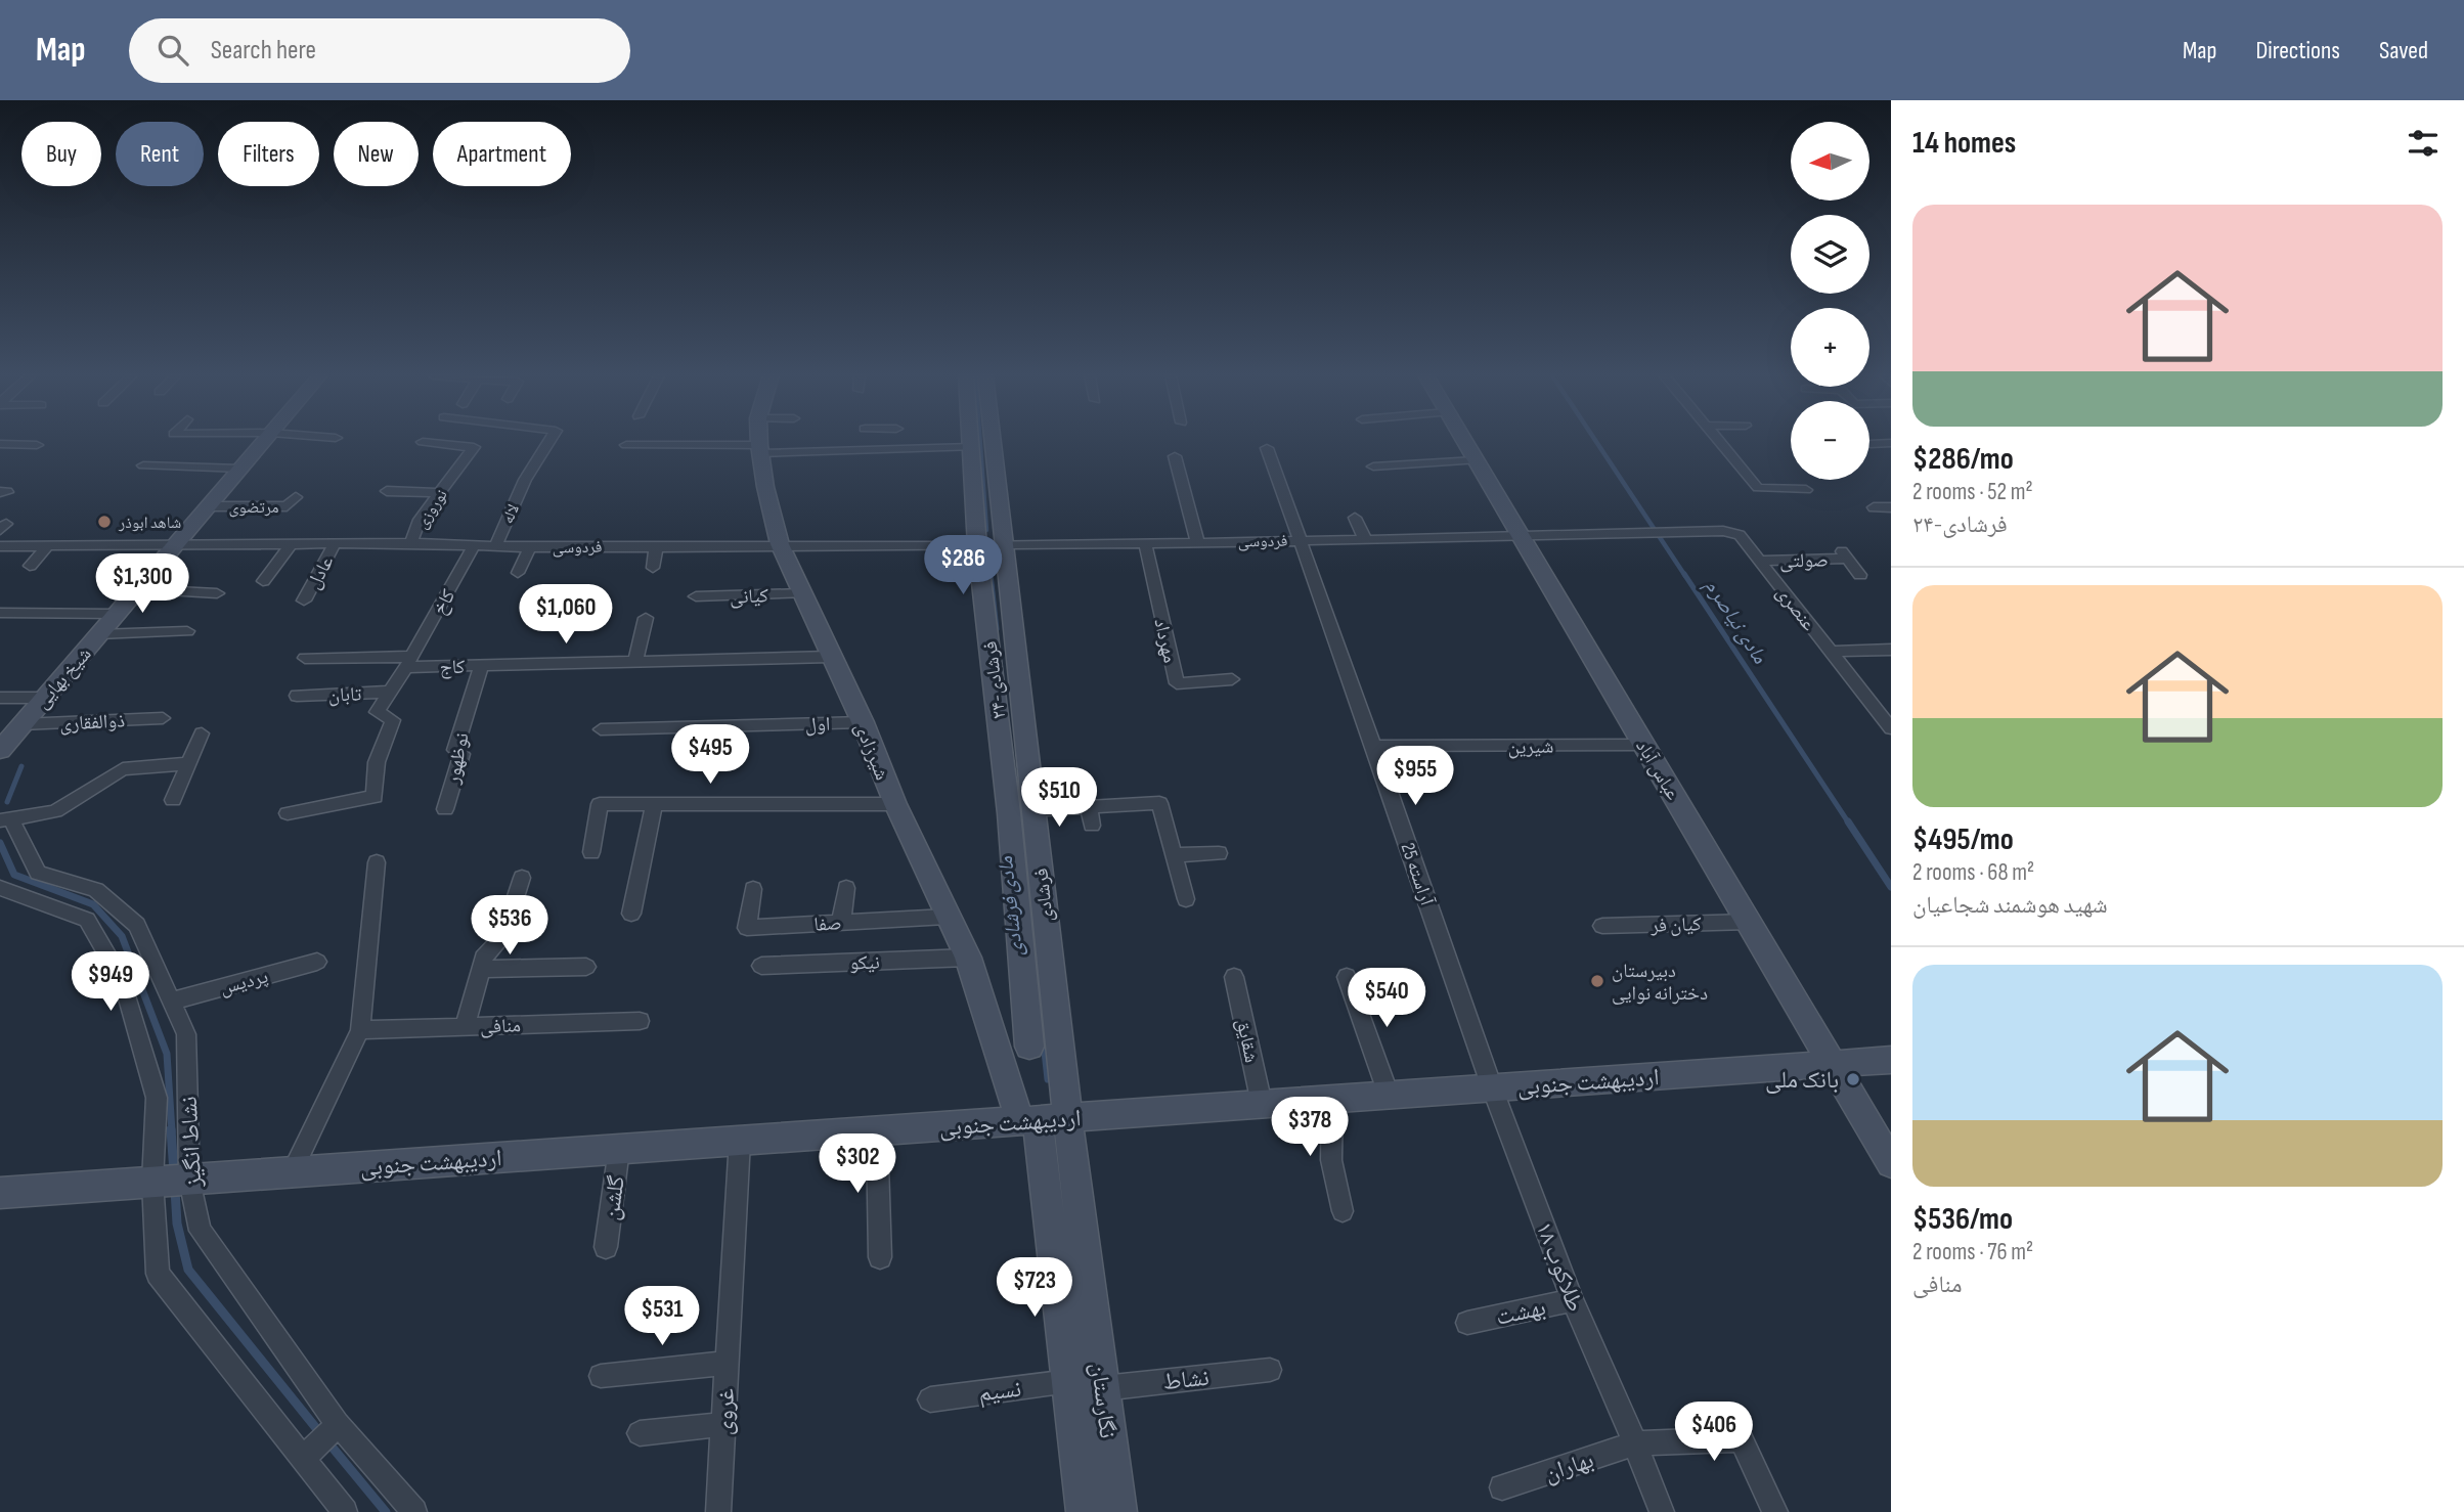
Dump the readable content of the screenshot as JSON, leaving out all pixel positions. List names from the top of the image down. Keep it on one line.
{"streets":{"street":["مرتضوی","نوروزی","لاله","فردوسی","صولتی","عادل","کیانی","کاخ","عنصری","مهرداد","کاج","شیخ بهایی","۲۴-فرشادی","تابان","ذوالفقاری","اول","شیرین","شیرزادی","نوظهور","عباس آباد","آراسته 25","فرشادی","صفا","کیان فر","نیکو","پردیس","منافی","شقایق","اردیبهشت جنوبی","نشاط انگیز","گلشن","طلاکوب ۱۸","بهشت","نشاط","نسیم","نگارستان","غروی","بهاران"]},"crossings":[["مرتضوی","شیخ بهایی"],["نوروزی","فردوسی"],["لاله","فردوسی"],["فردوسی","عادل"],["فردوسی","کاخ"],["فردوسی","عنصری"],["فردوسی","مهرداد"],["فردوسی","شیخ بهایی"],["فردوسی","۲۴-فرشادی"],["فردوسی","شیرزادی"],["فردوسی","عباس آباد"],["فردوسی","آراسته 25"],["فردوسی","فرشادی"],["صولتی","عنصری"],["کیانی","شیرزادی"],["کاخ","کاج"],["کاخ","تابان"],["عنصری","عباس آباد"],["کاج","شیرزادی"],["کاج","نوظهور"],["شیخ بهایی","ذوالفقاری"],["۲۴-فرشادی","فرشادی"],["اول","شیرزادی"],["شیرین","عباس آباد"],["شیرین","آراسته 25"],["شیرزادی","فرشادی"],["شیرزادی","صفا"],["شیرزادی","نیکو"],["شیرزادی","اردیبهشت جنوبی"],["شیرزادی","نگارستان"],["عباس آباد","کیان فر"],["عباس آباد","اردیبهشت جنوبی"],["آراسته 25","اردیبهشت جنوبی"],["آراسته 25","طلاکوب ۱۸"],["فرشادی","اردیبهشت جنوبی"],["فرشادی","نگارستان"],["پردیس","نشاط انگیز"],["شقایق","اردیبهشت جنوبی"],["اردیبهشت جنوبی","نشاط انگیز"],["اردیبهشت جنوبی","گلشن"],["اردیبهشت جنوبی","طلاکوب ۱۸"],["اردیبهشت جنوبی","نگارستان"],["اردیبهشت جنوبی","غروی"],["طلاکوب ۱۸","بهشت"],["طلاکوب ۱۸","بهاران"],["نشاط","نگارستان"],["نسیم","نگارستان"]],"water":["مادی نیاصرم","مادی فرشادی"],"places":["شاهد ابوذر","دبیرستان دخترانه نوایی","بانک ملی"],"north":"left","page":{"header":"Map","search":"Search here","nav":["Map","Directions","Saved"],"heading":"14 homes","map_buttons":["+","−"],"chip":["Buy","Rent","Filters","New","Apartment"],"list":[{"name":"$286/mo","note":"2 rooms · 52 m² · ۲۴-فرشادی"},{"name":"$495/mo","note":"2 rooms · 68 m² · شهید هوشمند شجاعیان"},{"name":"$536/mo","note":"2 rooms · 76 m² · منافی"}],"price":["$286","$1,300","$1,060","$495","$955","$510","$536","$949","$540","$378","$302","$723","$531","$406"]}}
